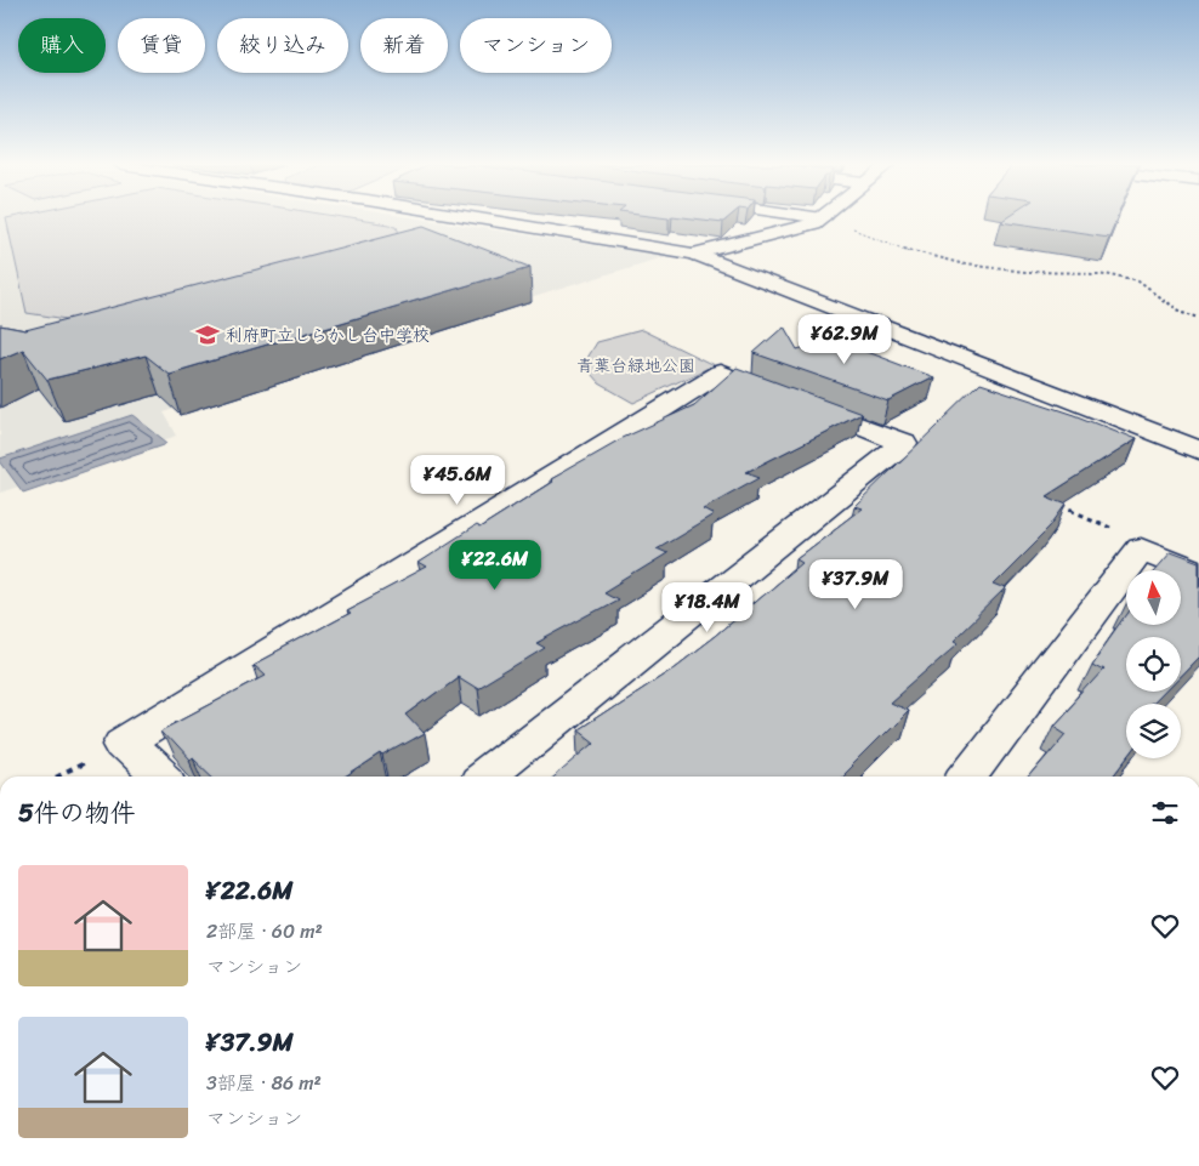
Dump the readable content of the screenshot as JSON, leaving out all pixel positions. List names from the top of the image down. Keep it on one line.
{"parks":["青葉台緑地公園"],"places":{"school or university":["利府町立しらかし台中学校"]},"north":"top","page":{"chip":["購入","賃貸","絞り込み","新着","マンション"],"price":["¥62.9M","¥45.6M","¥22.6M","¥37.9M","¥18.4M"],"heading":"5件の物件","list":[{"name":"¥22.6M","note":"2部屋 · 60 m² · マンション"},{"name":"¥37.9M","note":"3部屋 · 86 m² · マンション"}]}}
